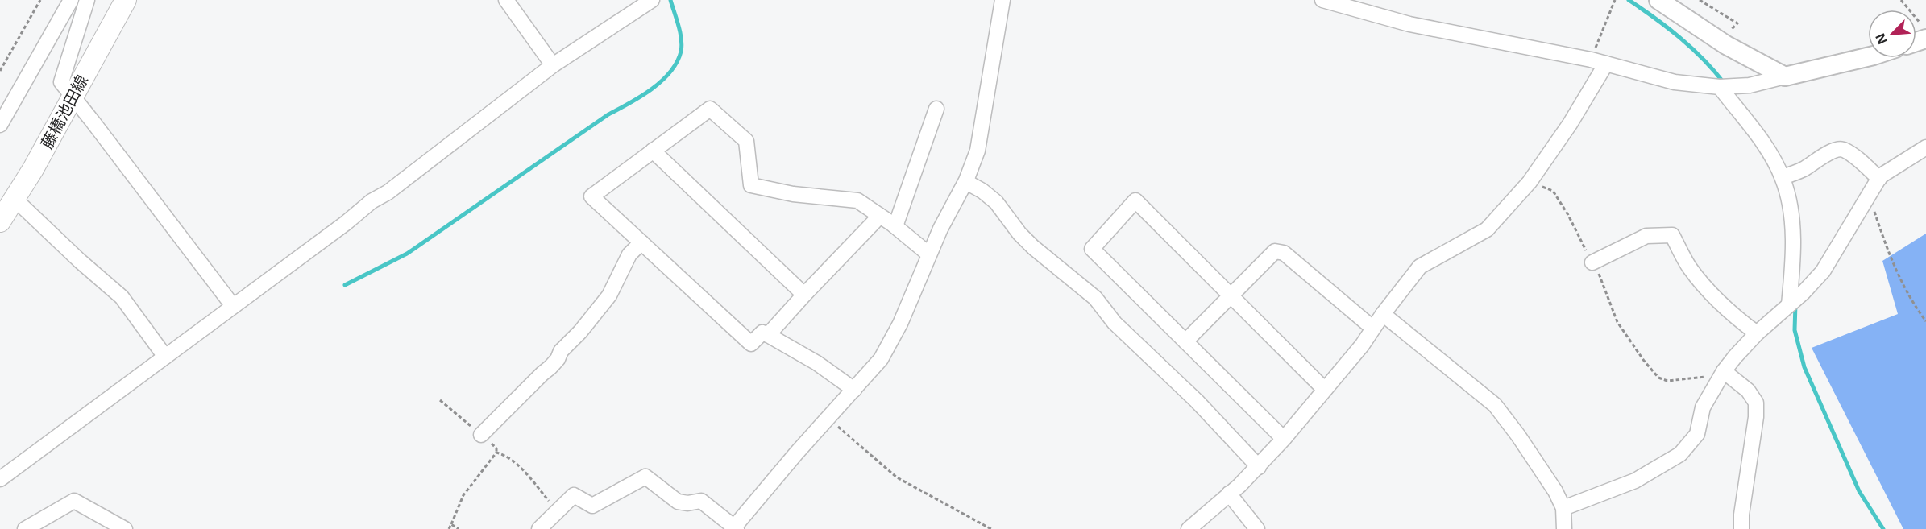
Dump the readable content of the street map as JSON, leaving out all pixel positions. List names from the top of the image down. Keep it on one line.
{"streets":{"main road":["藤橋池田線"]},"north":"bottom left"}
